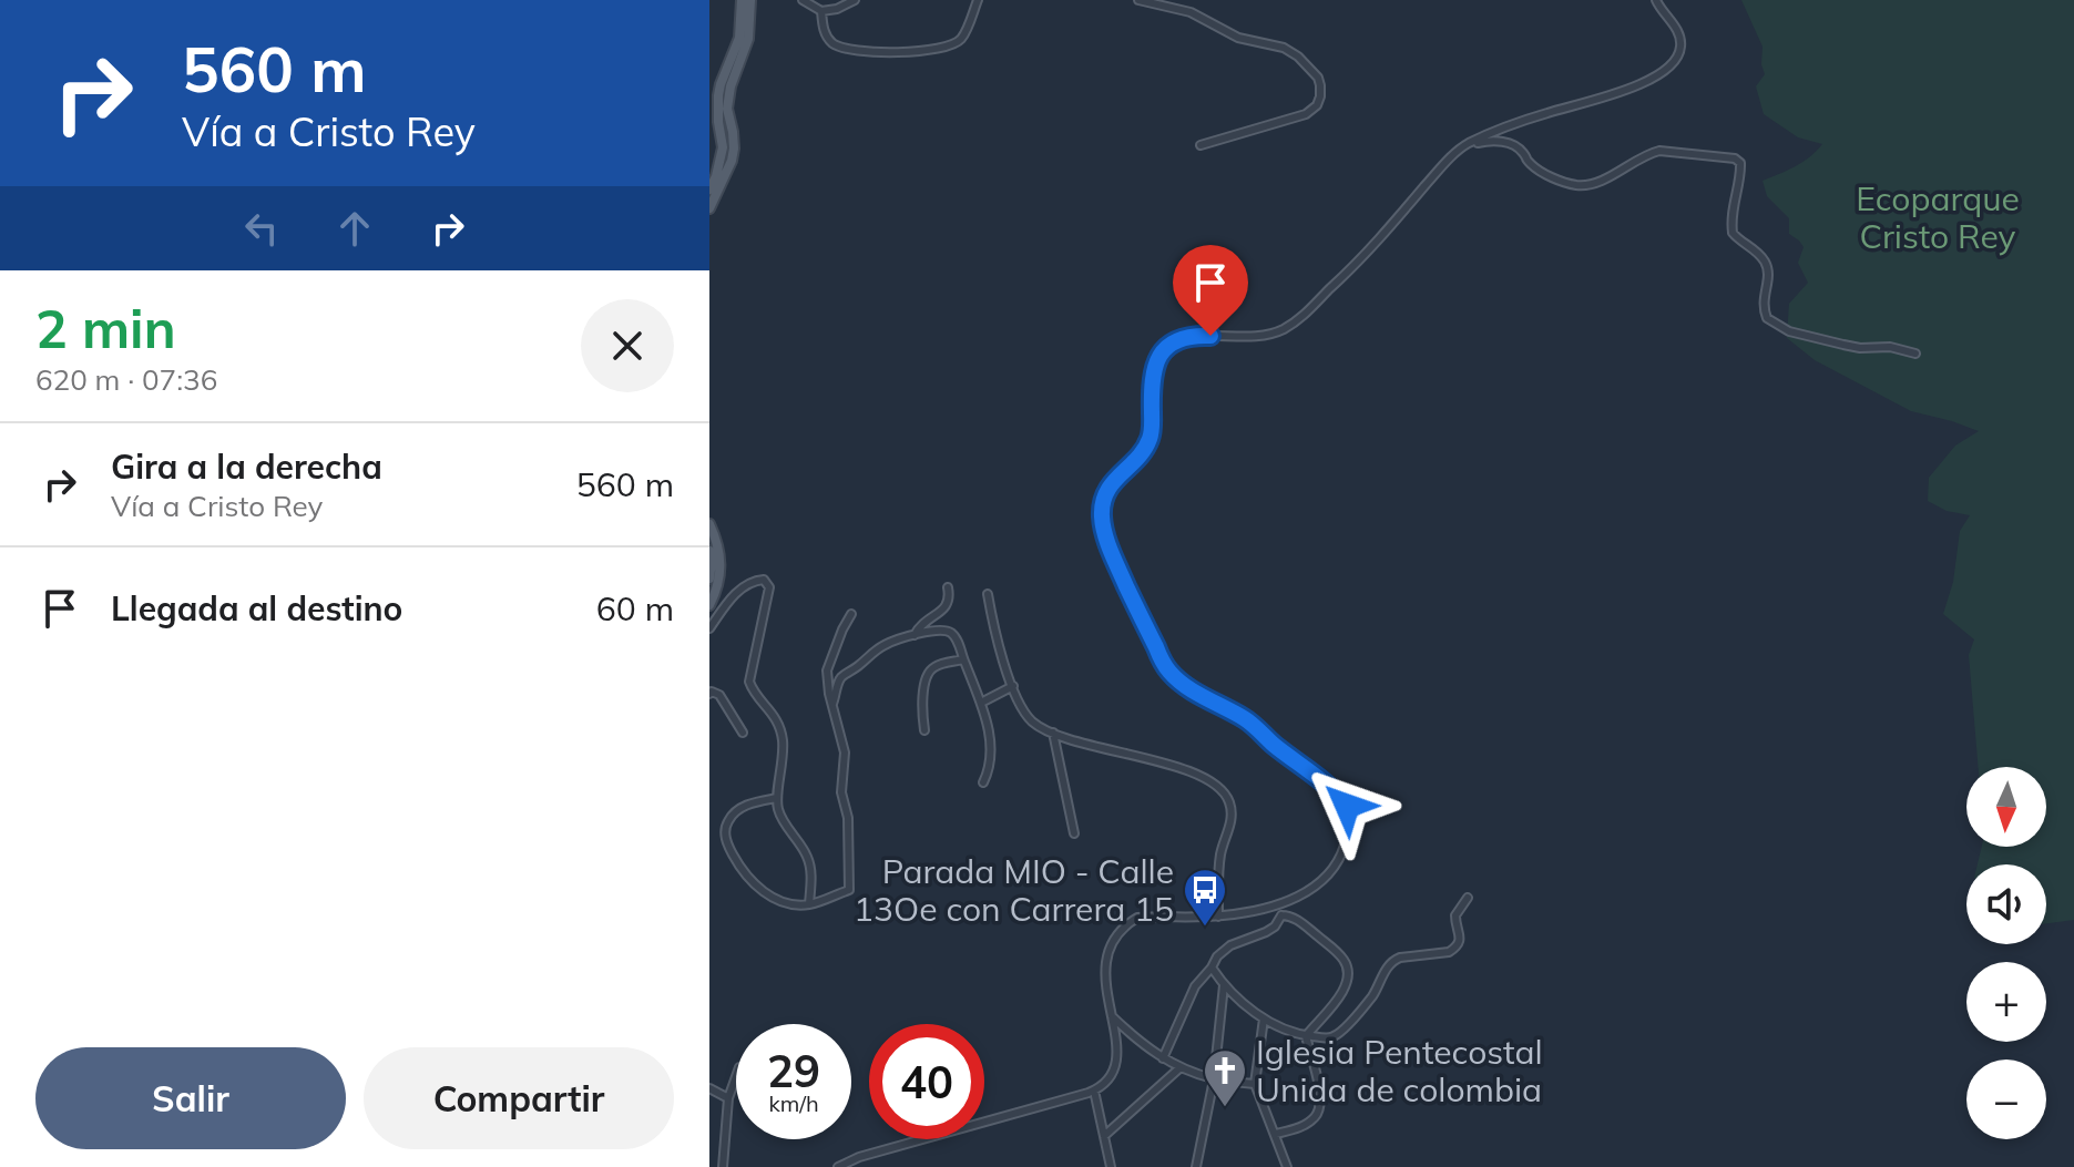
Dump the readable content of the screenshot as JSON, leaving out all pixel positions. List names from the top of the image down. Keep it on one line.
{"parks":["Ecoparque Cristo Rey"],"places":{"bus stop":["Parada MIO - Calle 13Oe con Carrera 15"],"church":["Iglesia Pentecostal Unida de colombia"]},"north":"bottom","page":{"turn":["560 m","Vía a Cristo Rey"],"heading":["2 min","620 m · 07:36"],"list":[{"name":"Gira a la derecha","note":"Vía a Cristo Rey","value":"560 m"},{"name":"Llegada al destino","value":"60 m"}],"map_buttons":["+","−"],"speed":"29 km/h","limit":"40","buttons":["Salir","Compartir"]}}
